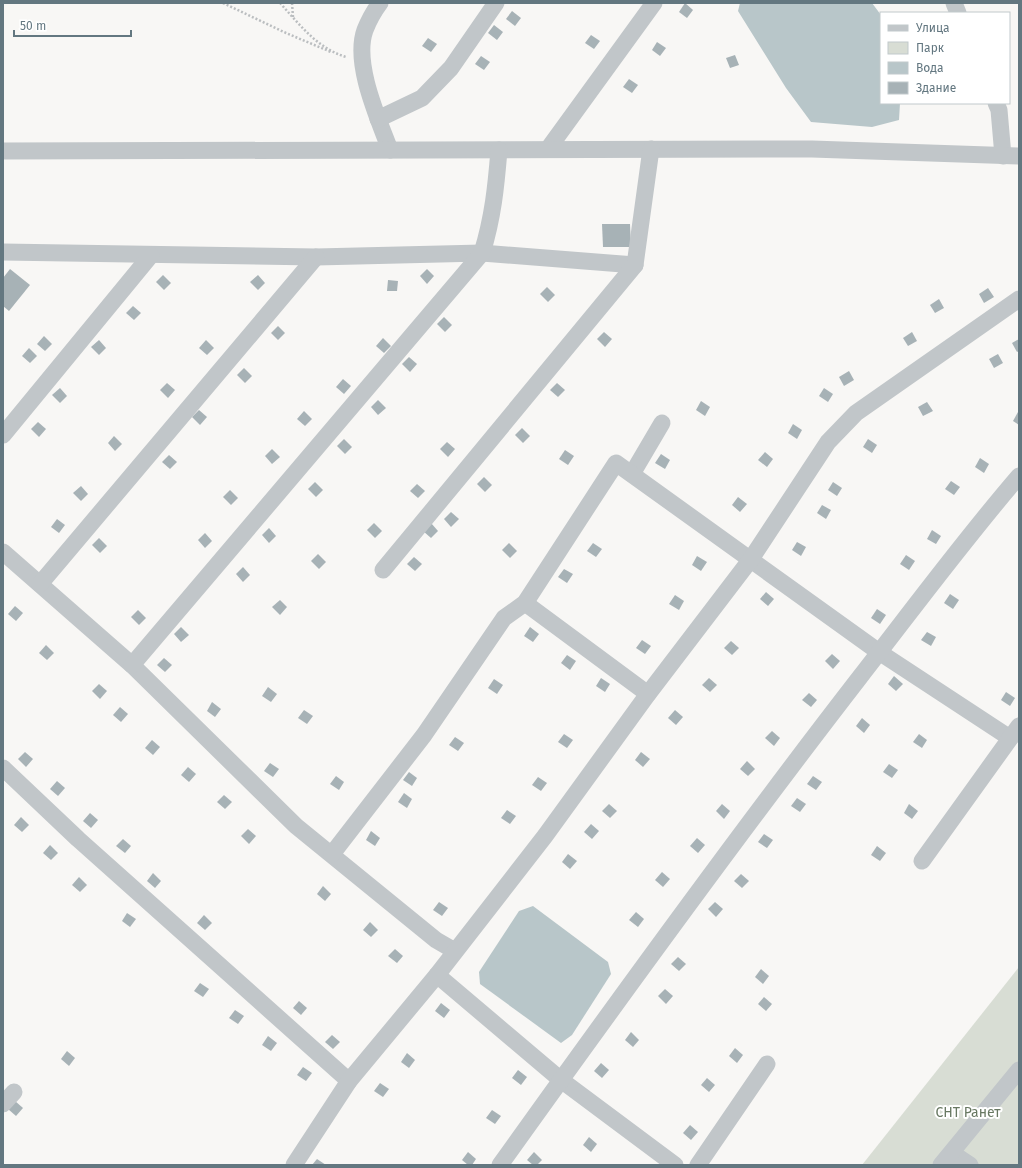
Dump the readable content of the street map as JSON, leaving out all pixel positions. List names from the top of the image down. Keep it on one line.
{"parks":["СНТ Ранет"],"legend":["Улица","Парк","Вода","Здание"],"scale_bar":"50 m"}
